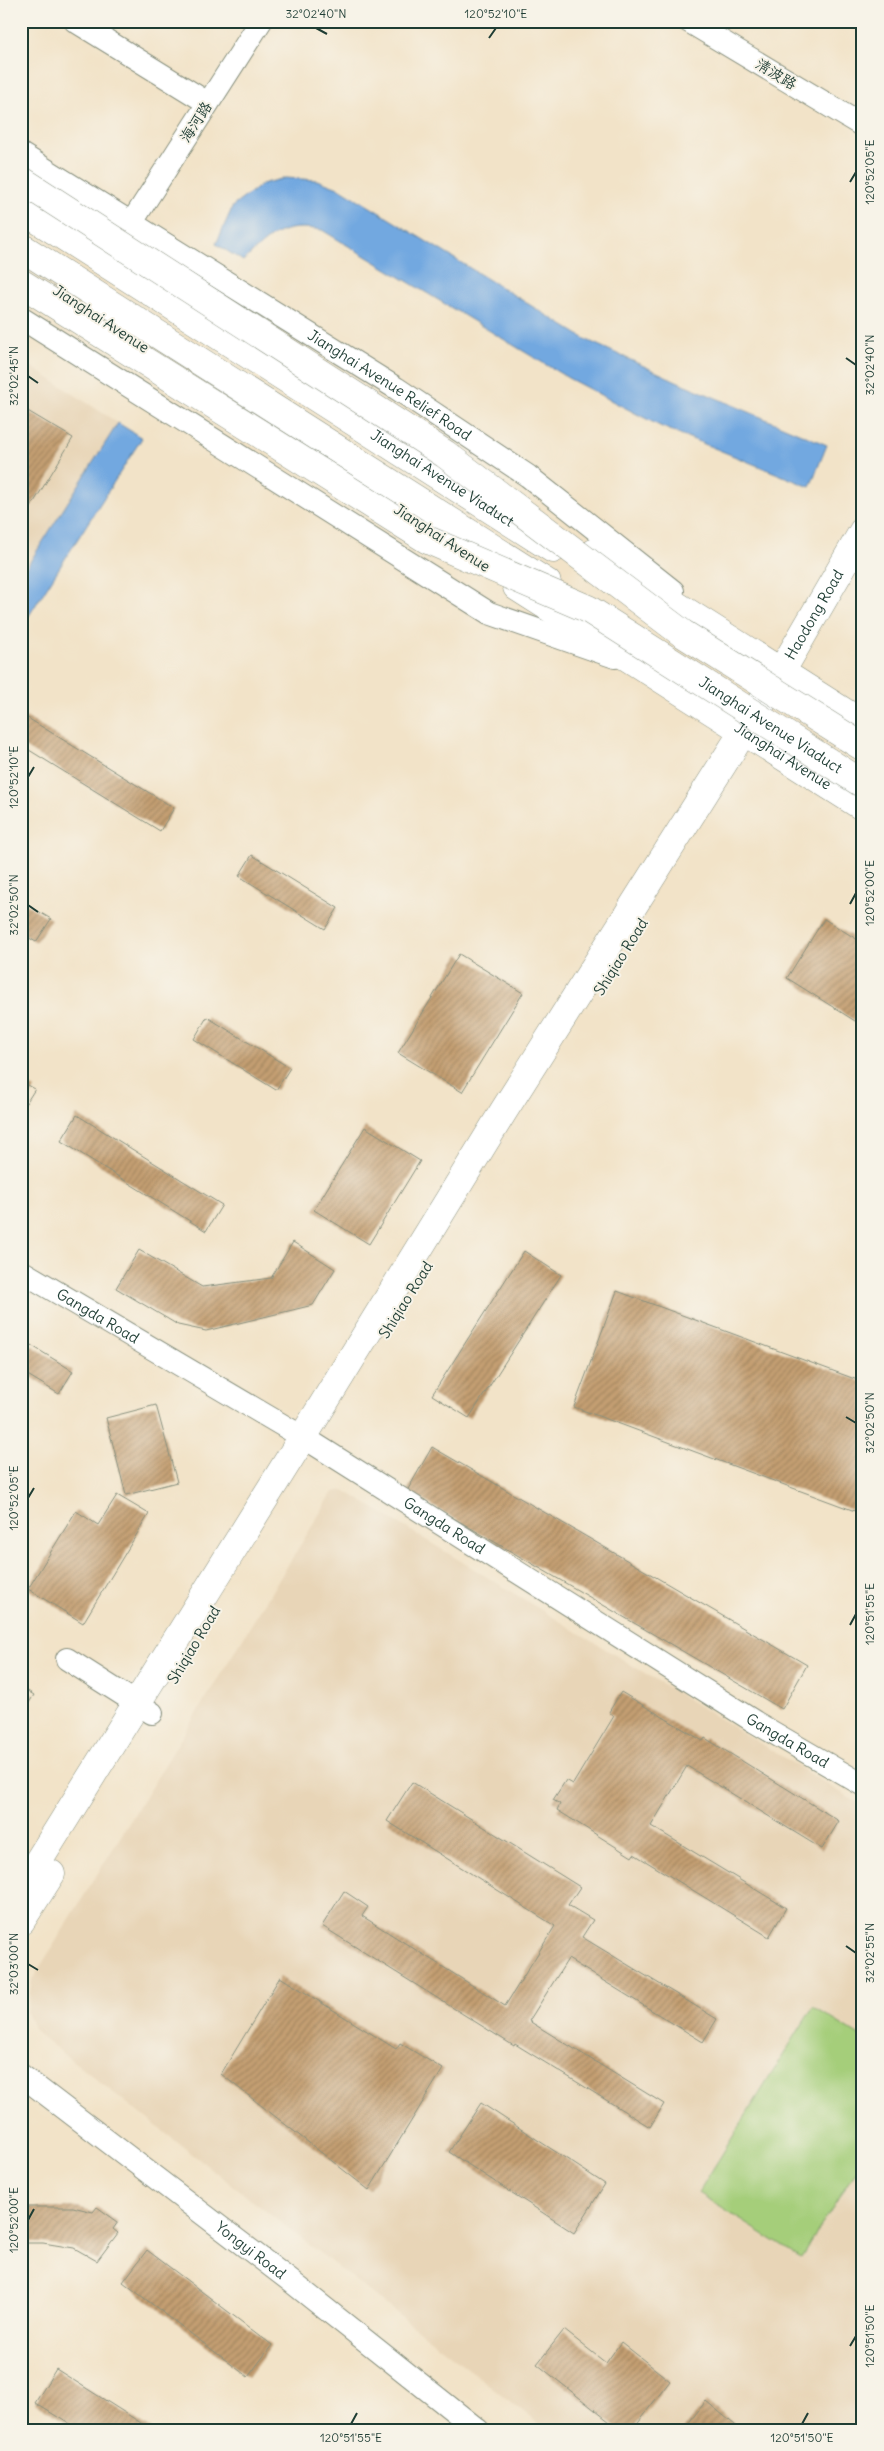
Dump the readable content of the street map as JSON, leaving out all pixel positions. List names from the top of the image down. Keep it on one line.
{"streets":{"main road":["Jianghai Avenue","Jianghai Avenue Viaduct","Haodong Road","Shiqiao Road"],"street":["清波路","海河路","Jianghai Avenue Relief Road","Gangda Road","Yongyi Road"]},"crossings":[["海河路","Jianghai Avenue Relief Road"],["Jianghai Avenue","Shiqiao Road"],["Haodong Road","Shiqiao Road"],["Shiqiao Road","Gangda Road"]],"coordinates":["32°02'40\"N","120°52'10\"E","120°52'05\"E","32°02'45\"N","120°52'00\"E","32°02'50\"N","120°51'55\"E","32°02'55\"N","32°03'00\"N","120°51'50\"E"]}
